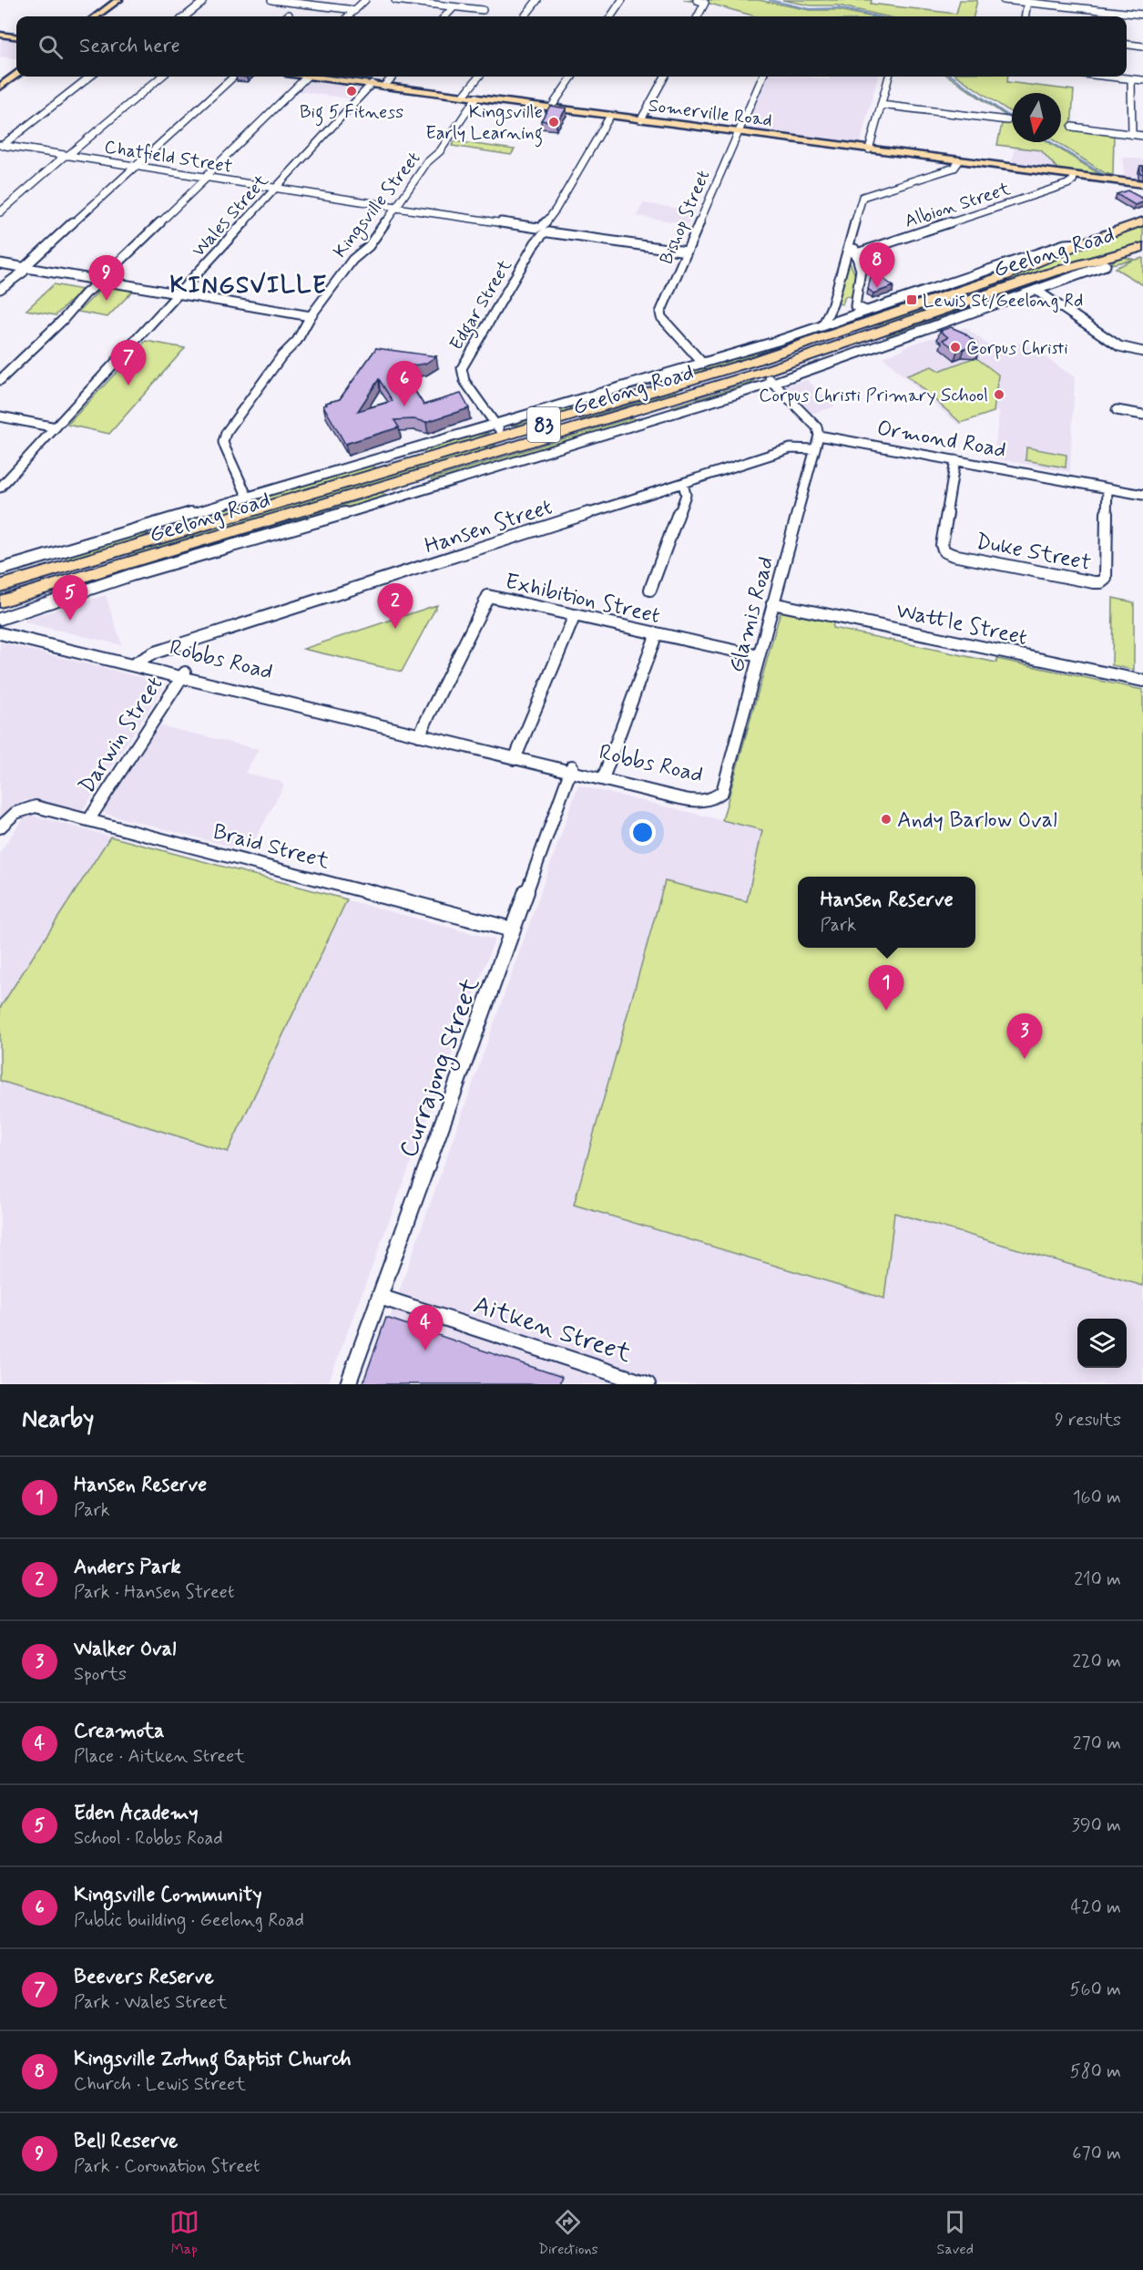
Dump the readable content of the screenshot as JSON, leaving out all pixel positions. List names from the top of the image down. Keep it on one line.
{"streets":{"highway":["Geelong Road","83"],"main road":["Somerville Road"],"street":["Chatfield Street","Kingsville Street","Albion Street","Wales Street","Bishop Street","Edgar Street","Ormond Road","Hansen Street","Duke Street","Exhibition Street","Glamis Road","Wattle Street","Robbs Road","Darwin Street","Braid Street","Currajong Street","Aitken Street"]},"crossings":[["Somerville Road","Kingsville Street"],["Somerville Road","Albion Street"],["Somerville Road","Wales Street"],["Somerville Road","Bishop Street"],["Somerville Road","Edgar Street"],["Chatfield Street","Kingsville Street"],["Chatfield Street","Wales Street"],["Chatfield Street","Bishop Street"],["Chatfield Street","Edgar Street"],["Kingsville Street","Geelong Road"],["Bishop Street","Geelong Road"],["Geelong Road","Edgar Street"],["Geelong Road","Robbs Road"],["Ormond Road","Duke Street"],["Ormond Road","Glamis Road"],["Hansen Street","Glamis Road"],["Hansen Street","Robbs Road"],["Exhibition Street","Glamis Road"],["Exhibition Street","Robbs Road"],["Glamis Road","Wattle Street"],["Glamis Road","Robbs Road"],["Robbs Road","Darwin Street"],["Robbs Road","Currajong Street"],["Darwin Street","Braid Street"],["Braid Street","Currajong Street"],["Currajong Street","Aitken Street"]],"districts":["KINGSVILLE"],"places":{"other":["Big 5 Fitness","Kingsville Early Learning","Corpus Christi","Corpus Christi Primary School","Andy Barlow Oval"],"transit":["Lewis St/Geelong Rd"]},"north":"bottom","page":{"search":"Search here","pins":["8","9","7","6","5","2","1","3","4"],"popup":["Hansen Reserve","Park"],"heading":["Nearby","9 results"],"list":[{"mark":"1","name":"Hansen Reserve","note":"Park","value":"160 m"},{"mark":"2","name":"Anders Park","note":"Park · Hansen Street","value":"210 m"},{"mark":"3","name":"Walker Oval","note":"Sports","value":"220 m"},{"mark":"4","name":"Creamota","note":"Place · Aitken Street","value":"270 m"},{"mark":"5","name":"Eden Academy","note":"School · Robbs Road","value":"390 m"},{"mark":"6","name":"Kingsville Community","note":"Public building · Geelong Road","value":"420 m"},{"mark":"7","name":"Beevers Reserve","note":"Park · Wales Street","value":"560 m"},{"mark":"8","name":"Kingsville Zotung Baptist Church","note":"Church · Lewis Street","value":"580 m"},{"mark":"9","name":"Bell Reserve","note":"Park · Coronation Street","value":"670 m"}],"nav":["Map","Directions","Saved"]}}
